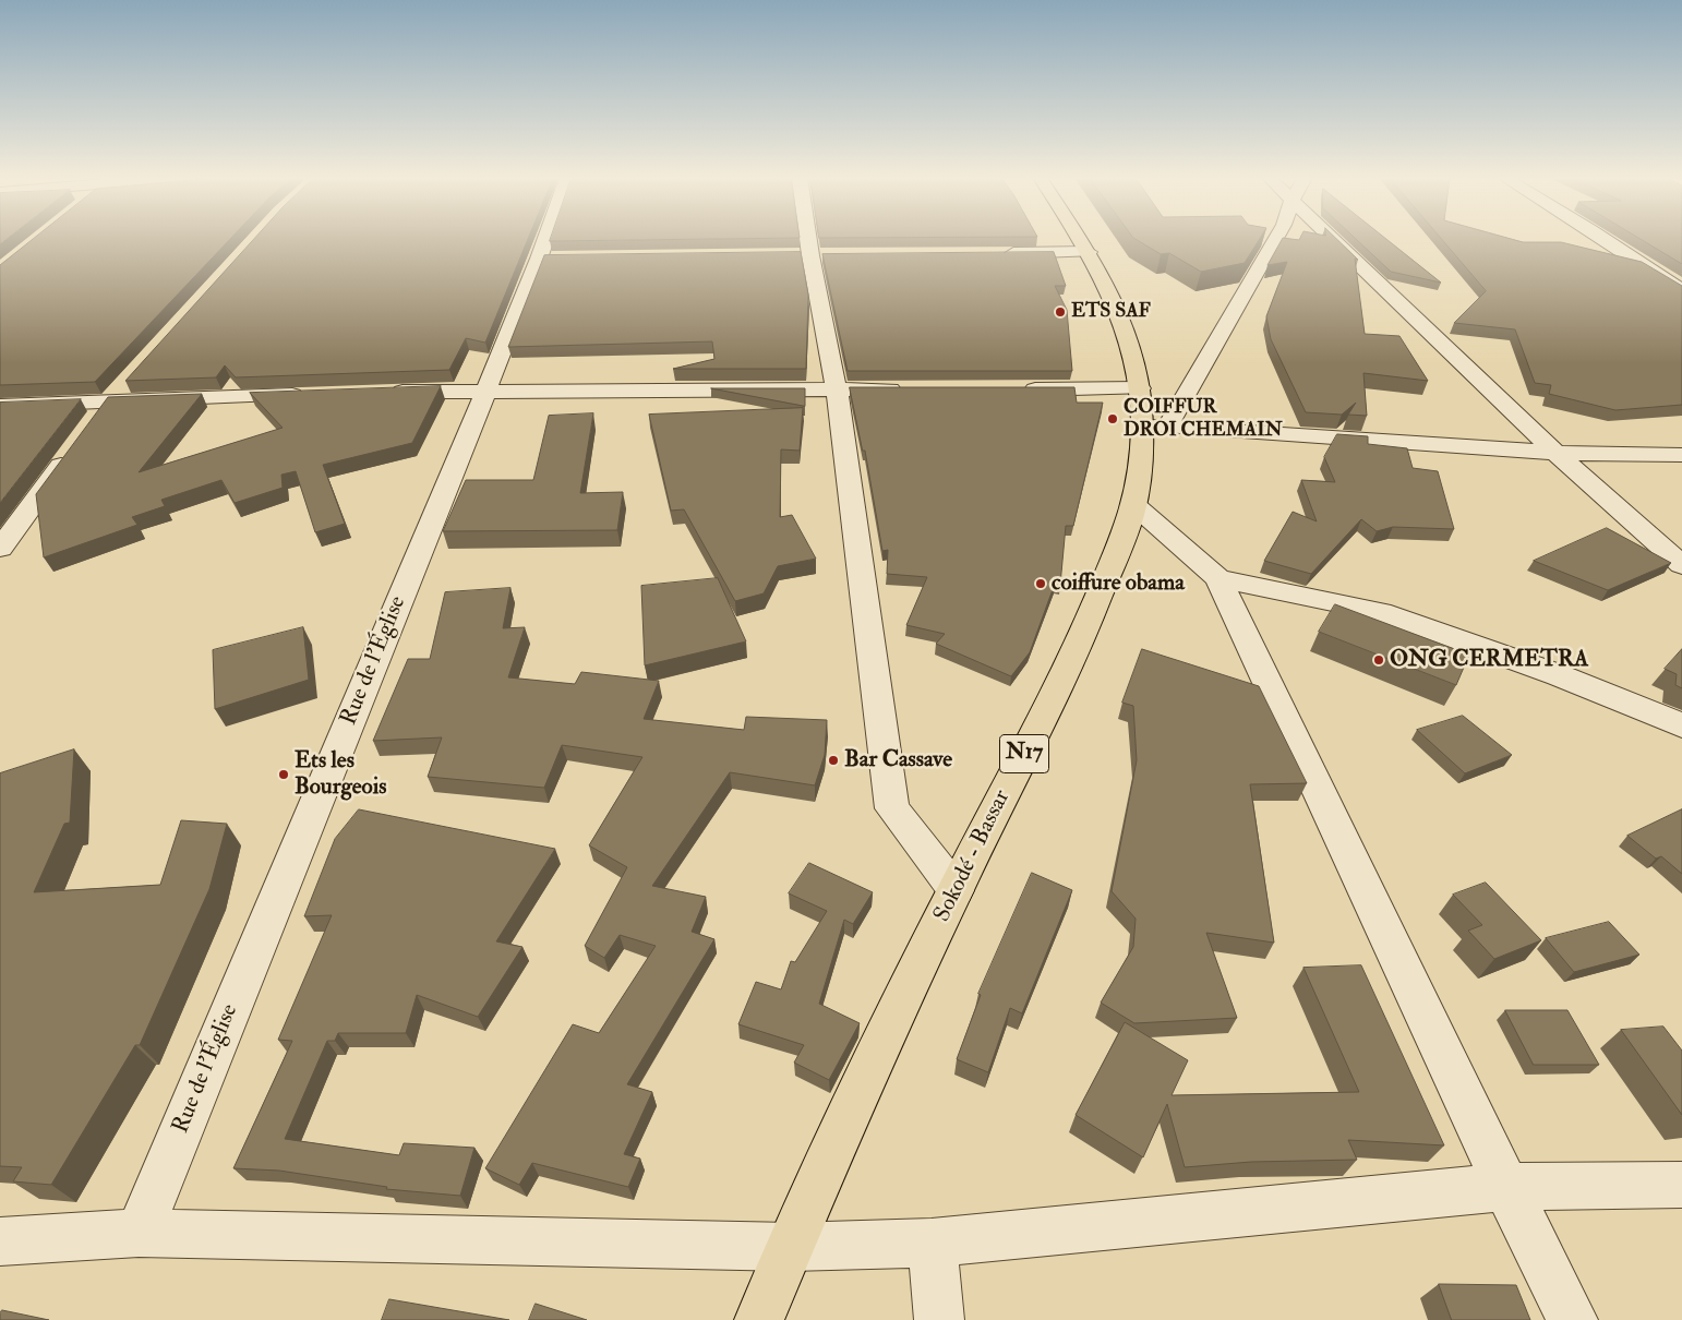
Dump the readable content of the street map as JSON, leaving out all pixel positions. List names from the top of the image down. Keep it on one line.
{"streets":{"main road":["N17","Sokodé - Bassar"],"street":["Rue de l'Église"]},"places":["ETS SAF","COIFFUR DROI CHEMAIN","coiffure obama","ONG CERMETRA","Bar Cassave","Ets les Bourgeois"]}
